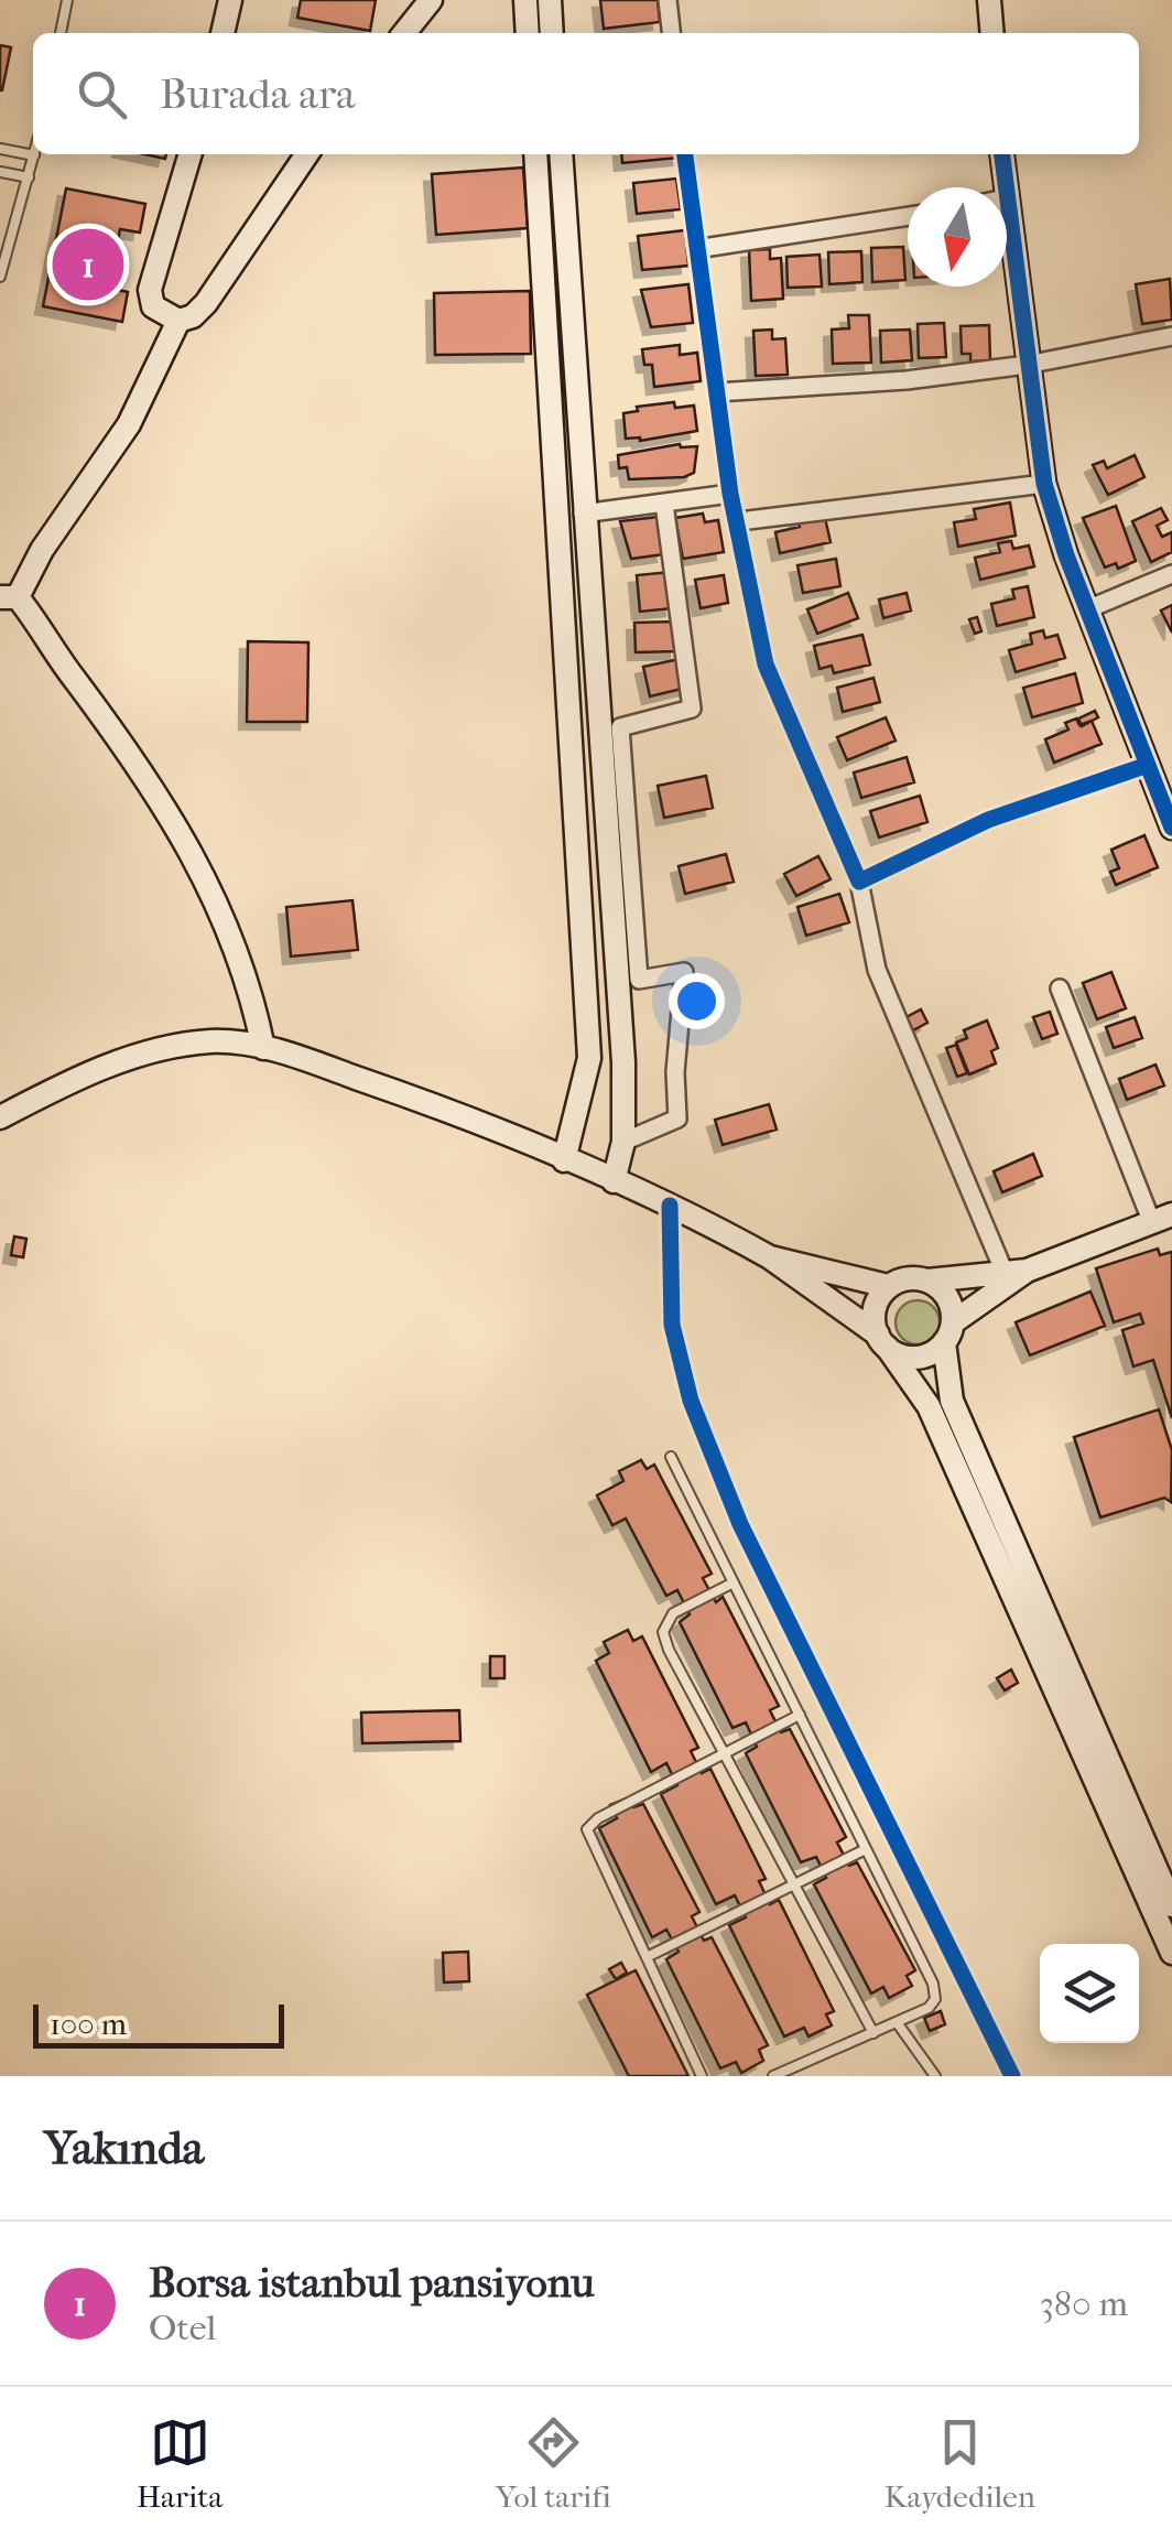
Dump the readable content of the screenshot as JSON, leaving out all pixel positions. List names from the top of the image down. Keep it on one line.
{"scale_bar":"100 m","north":"bottom","page":{"search":"Burada ara","pins":"1","scale":"100 m","heading":"Yakında","list":[{"mark":"1","name":"Borsa istanbul pansiyonu","note":"Otel","value":"380 m"}],"nav":["Harita","Yol tarifi","Kaydedilen"]}}
